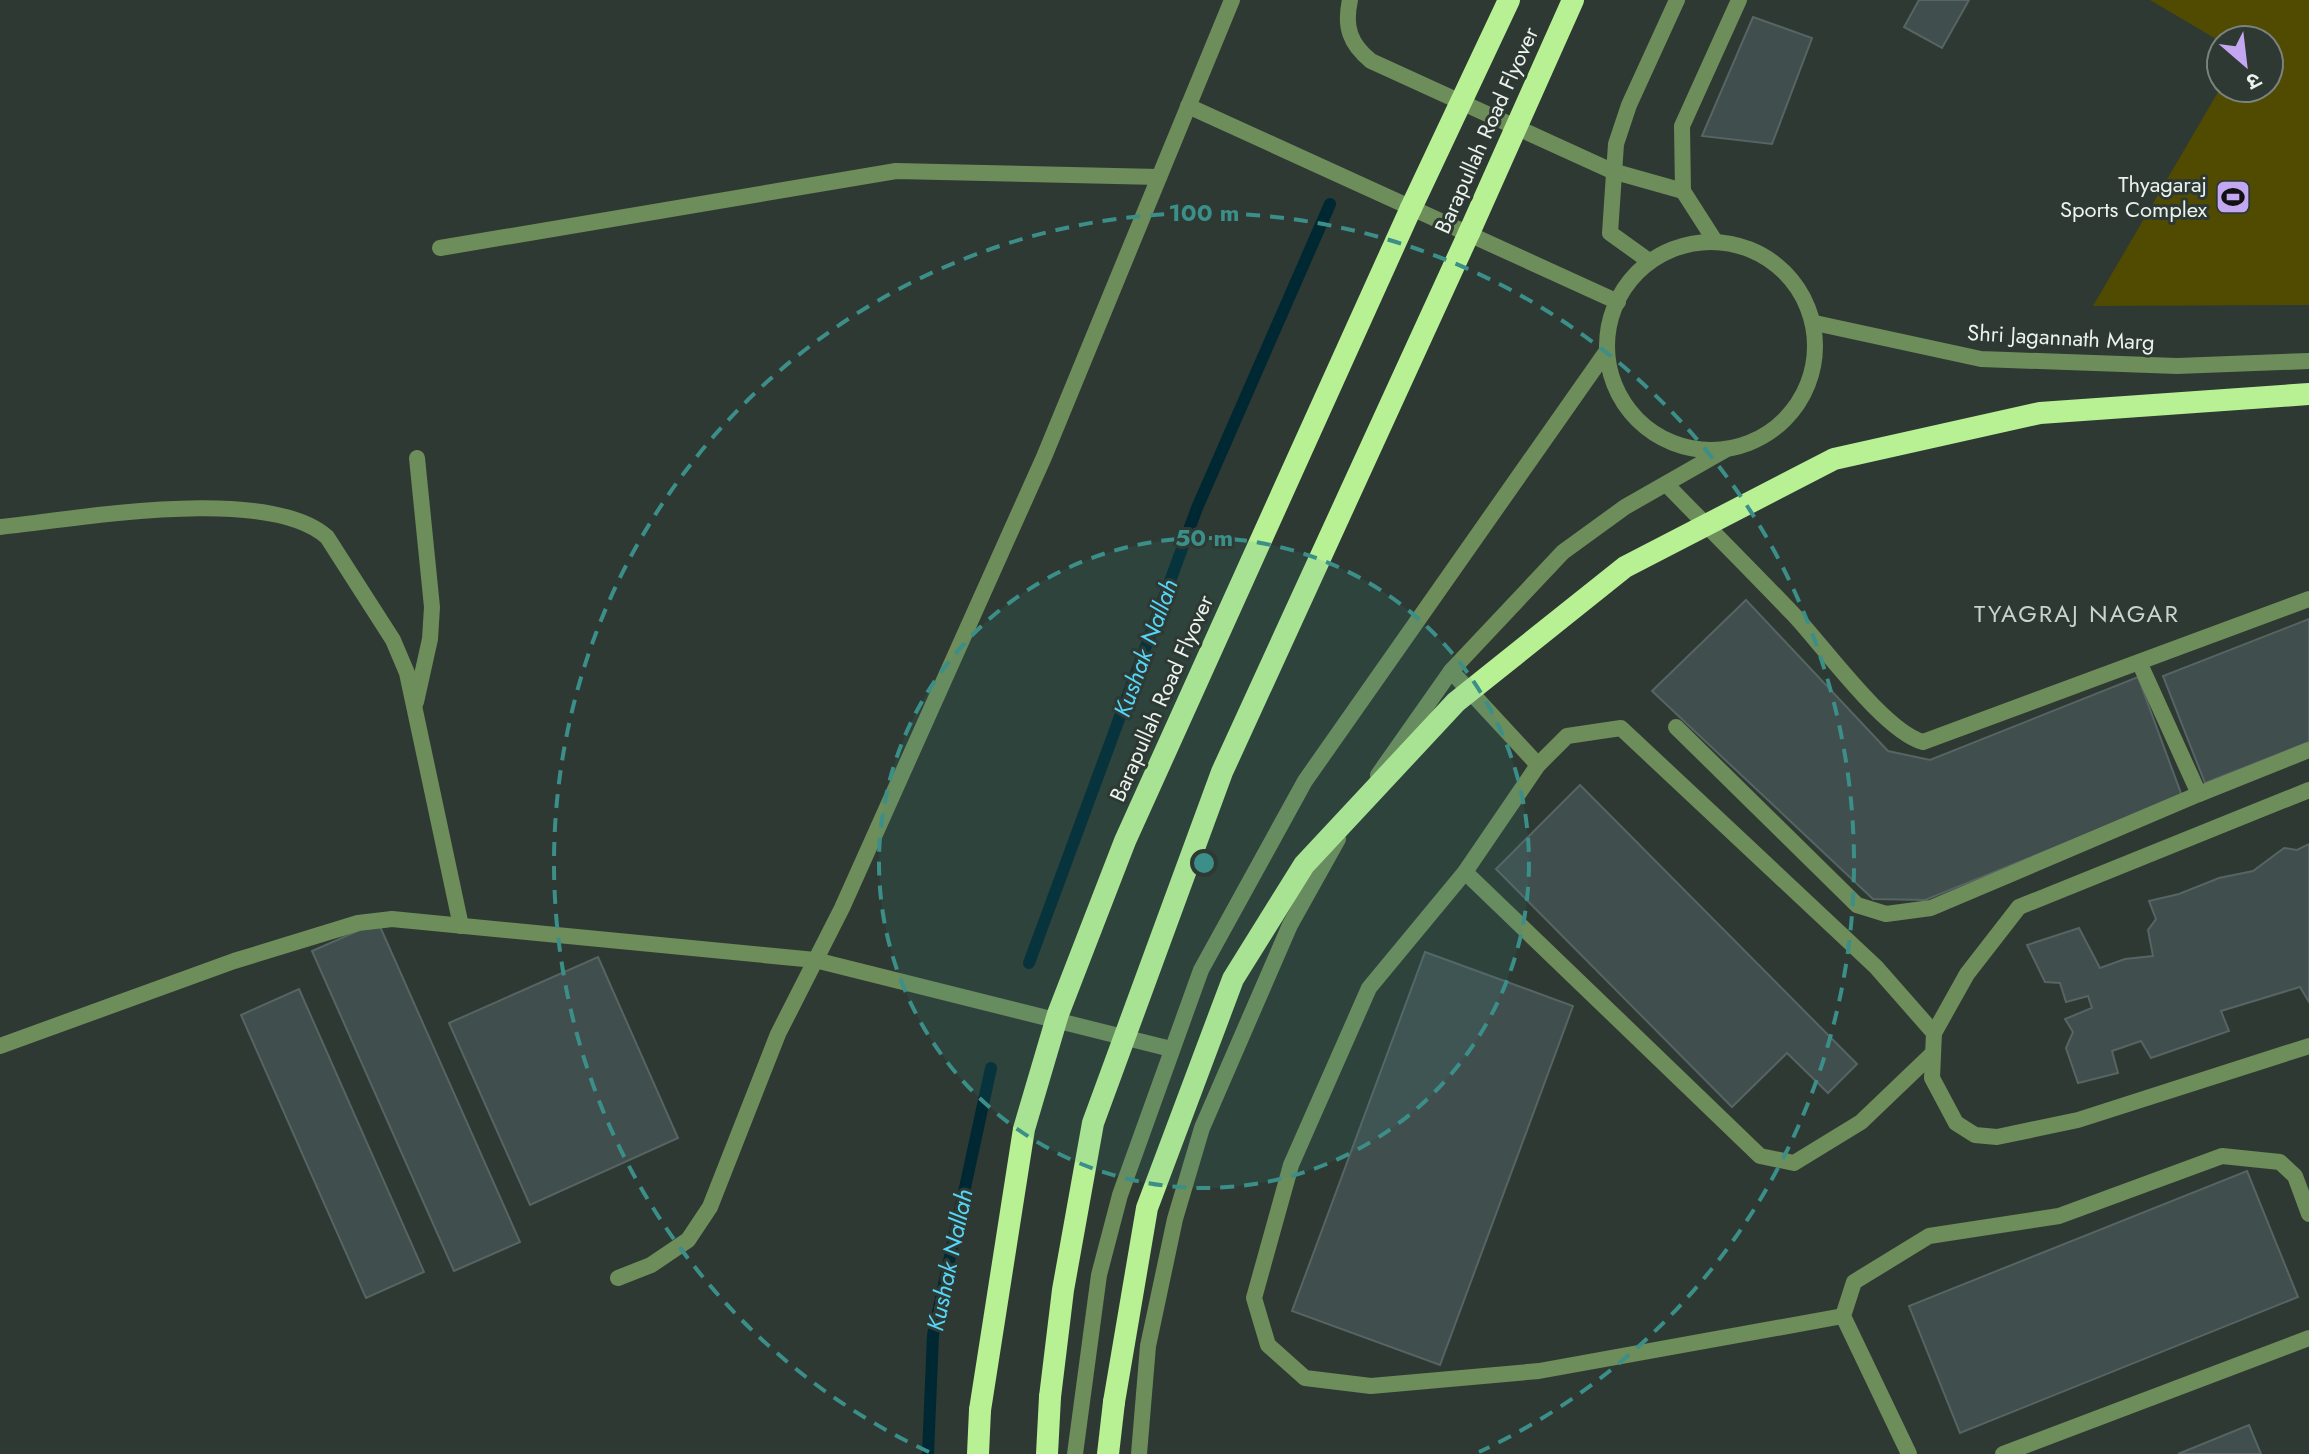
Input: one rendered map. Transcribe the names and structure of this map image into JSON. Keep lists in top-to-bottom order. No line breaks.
{"streets":{"highway":["Barapullah Road Flyover"],"street":["Shri Jagannath Marg"]},"districts":["TYAGRAJ NAGAR"],"water":["Kushak Nallah"],"places":{"sports":["Thyagaraj Sports Complex"]},"north":"bottom right","rings":["100 m","50 m"]}
